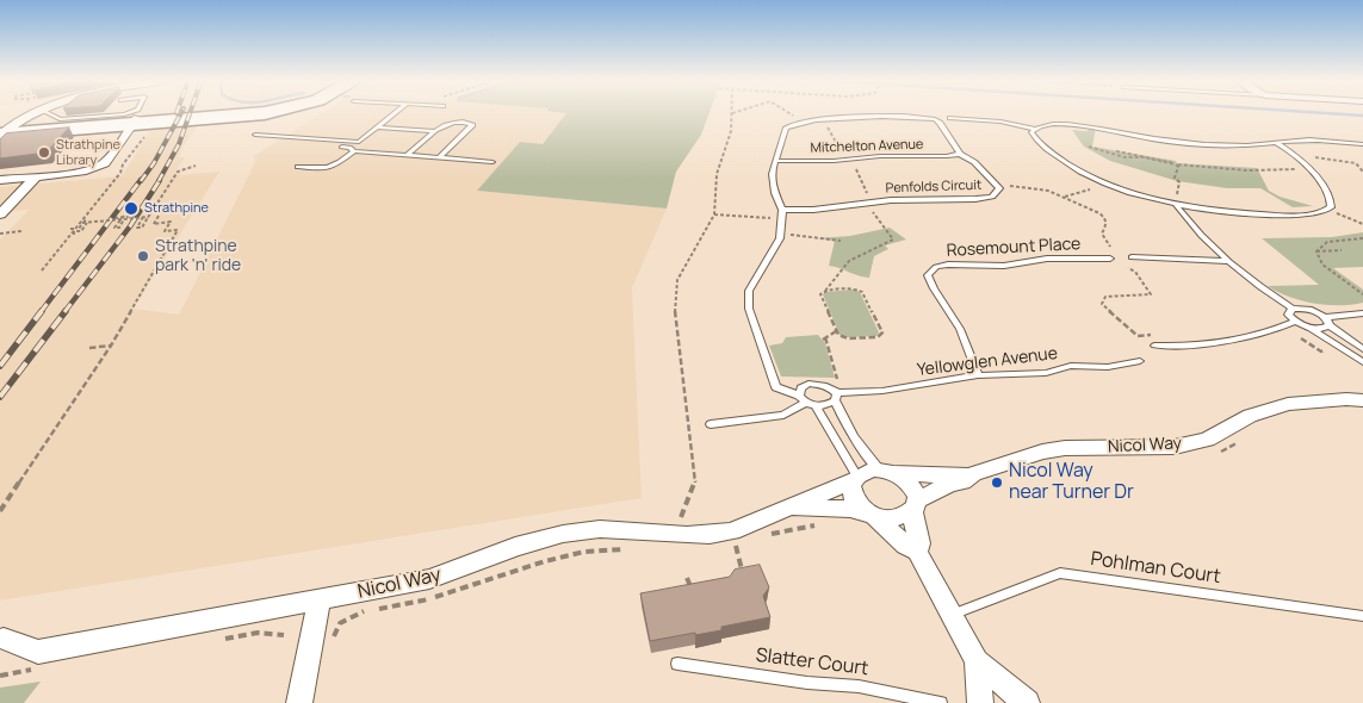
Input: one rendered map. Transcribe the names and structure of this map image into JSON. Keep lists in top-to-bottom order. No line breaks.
{"streets":{"street":["Nicol Way"],"lane":["Mitchelton Avenue","Penfolds Circuit","Rosemount Place","Yellowglen Avenue","Pohlman Court","Slatter Court"]},"crossings":[["Mitchelton Avenue","Penfolds Circuit"],["Rosemount Place","Yellowglen Avenue"]],"places":["Strathpine Library","Strathpine","Strathpine park 'n' ride","Nicol Way near Turner Dr"]}
